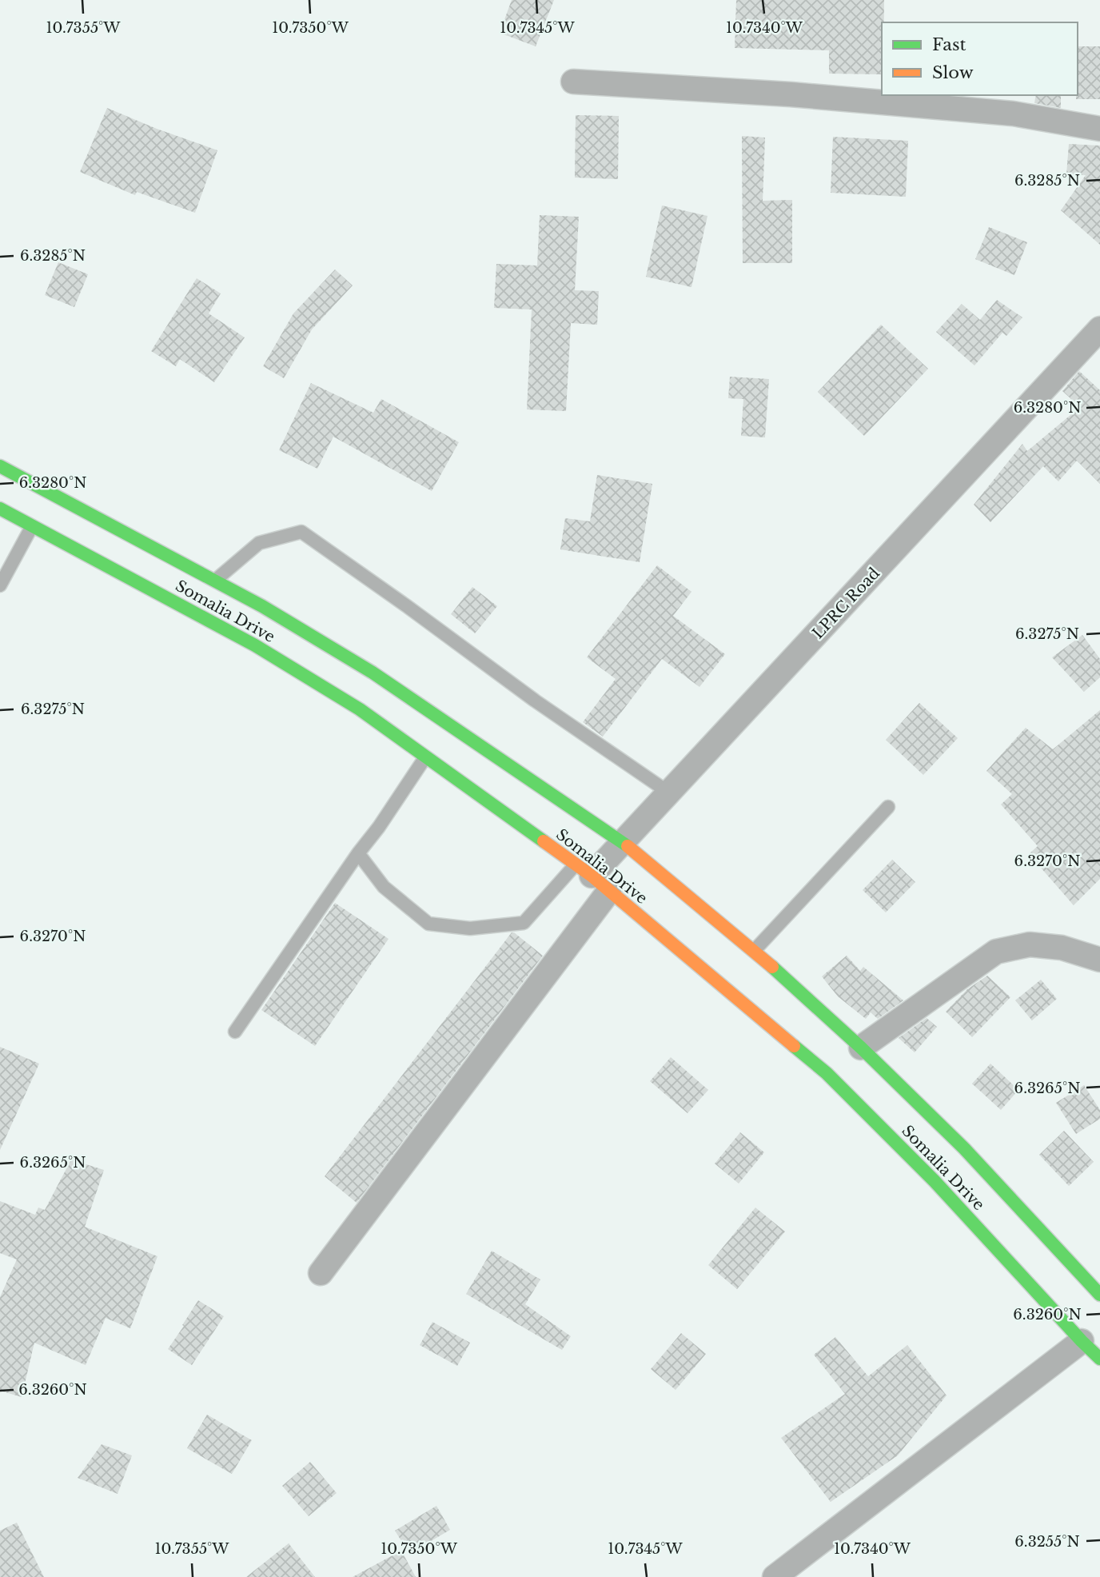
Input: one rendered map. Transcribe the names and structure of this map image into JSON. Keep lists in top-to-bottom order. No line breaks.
{"streets":{"main road":["Somalia Drive"],"street":["LPRC Road"]},"crossings":[["LPRC Road","Somalia Drive"]],"legend":["Fast","Slow"],"coordinates":["10.7355°W","10.7350°W","10.7345°W","10.7340°W","6.3285°N","6.3280°N","6.3275°N","6.3270°N","6.3265°N","6.3260°N","6.3255°N"]}
